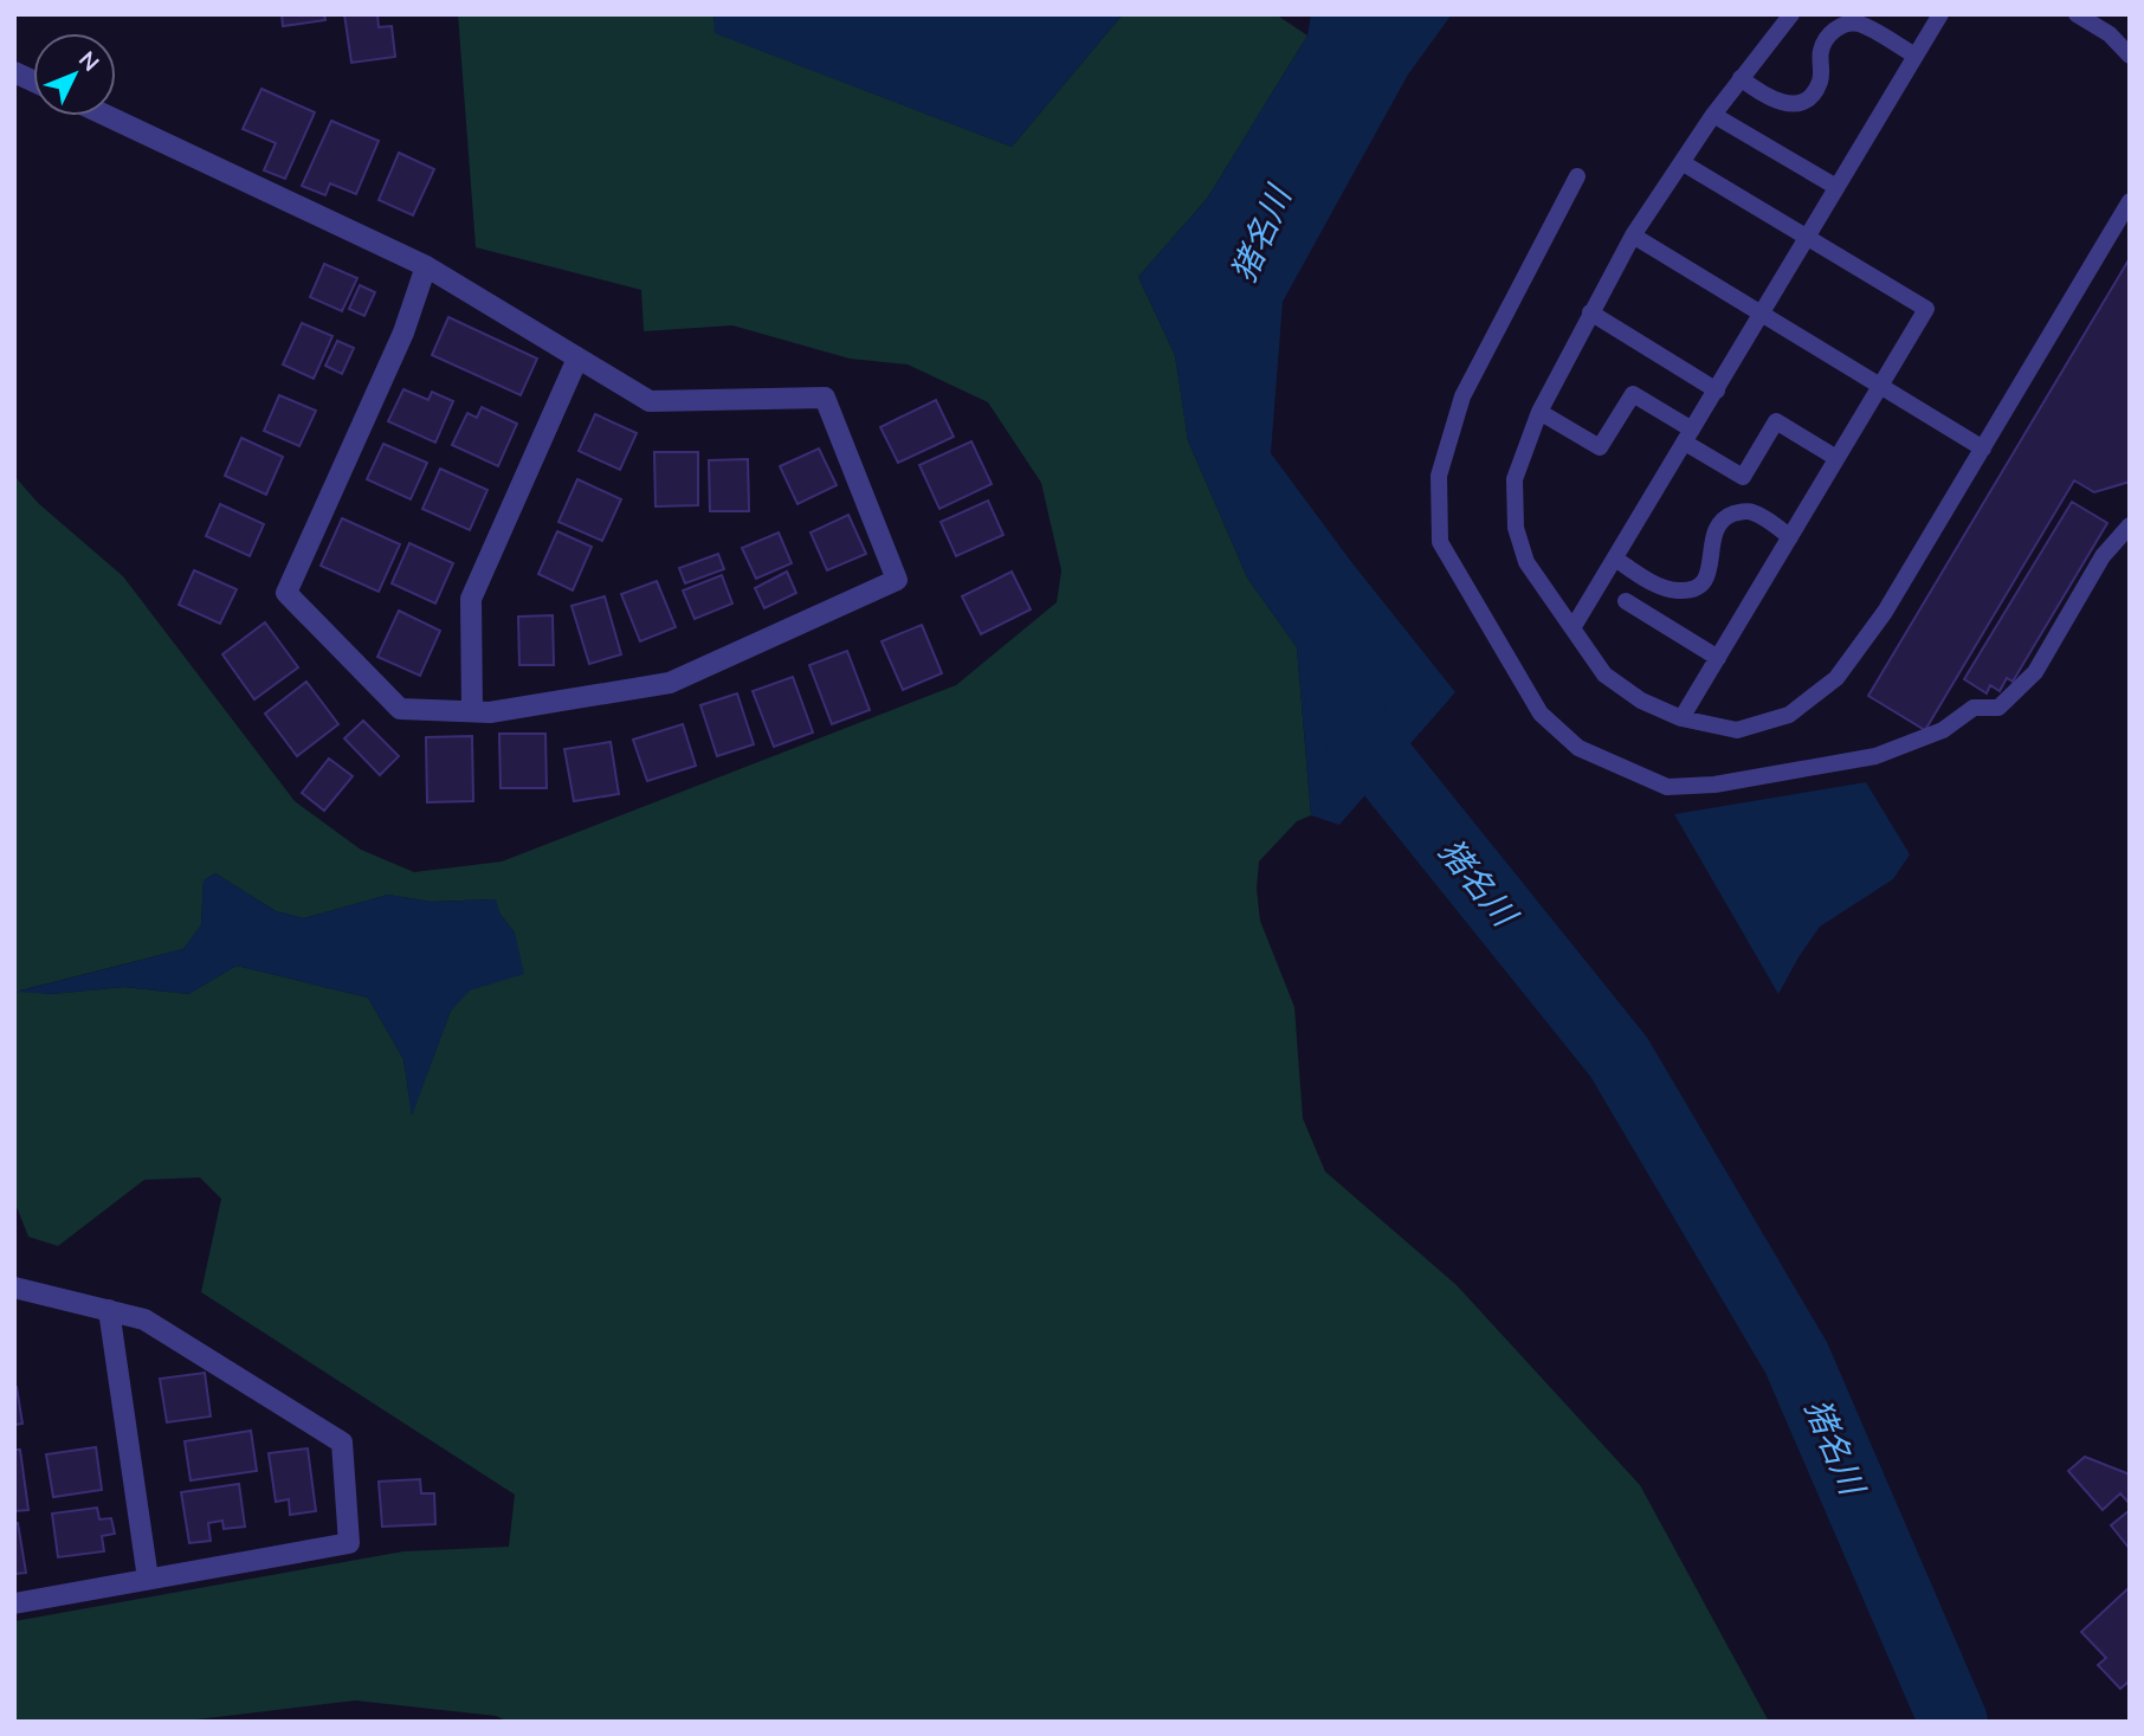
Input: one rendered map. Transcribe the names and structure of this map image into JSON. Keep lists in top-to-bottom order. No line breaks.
{"water":["猪名川"],"north":"top right"}
